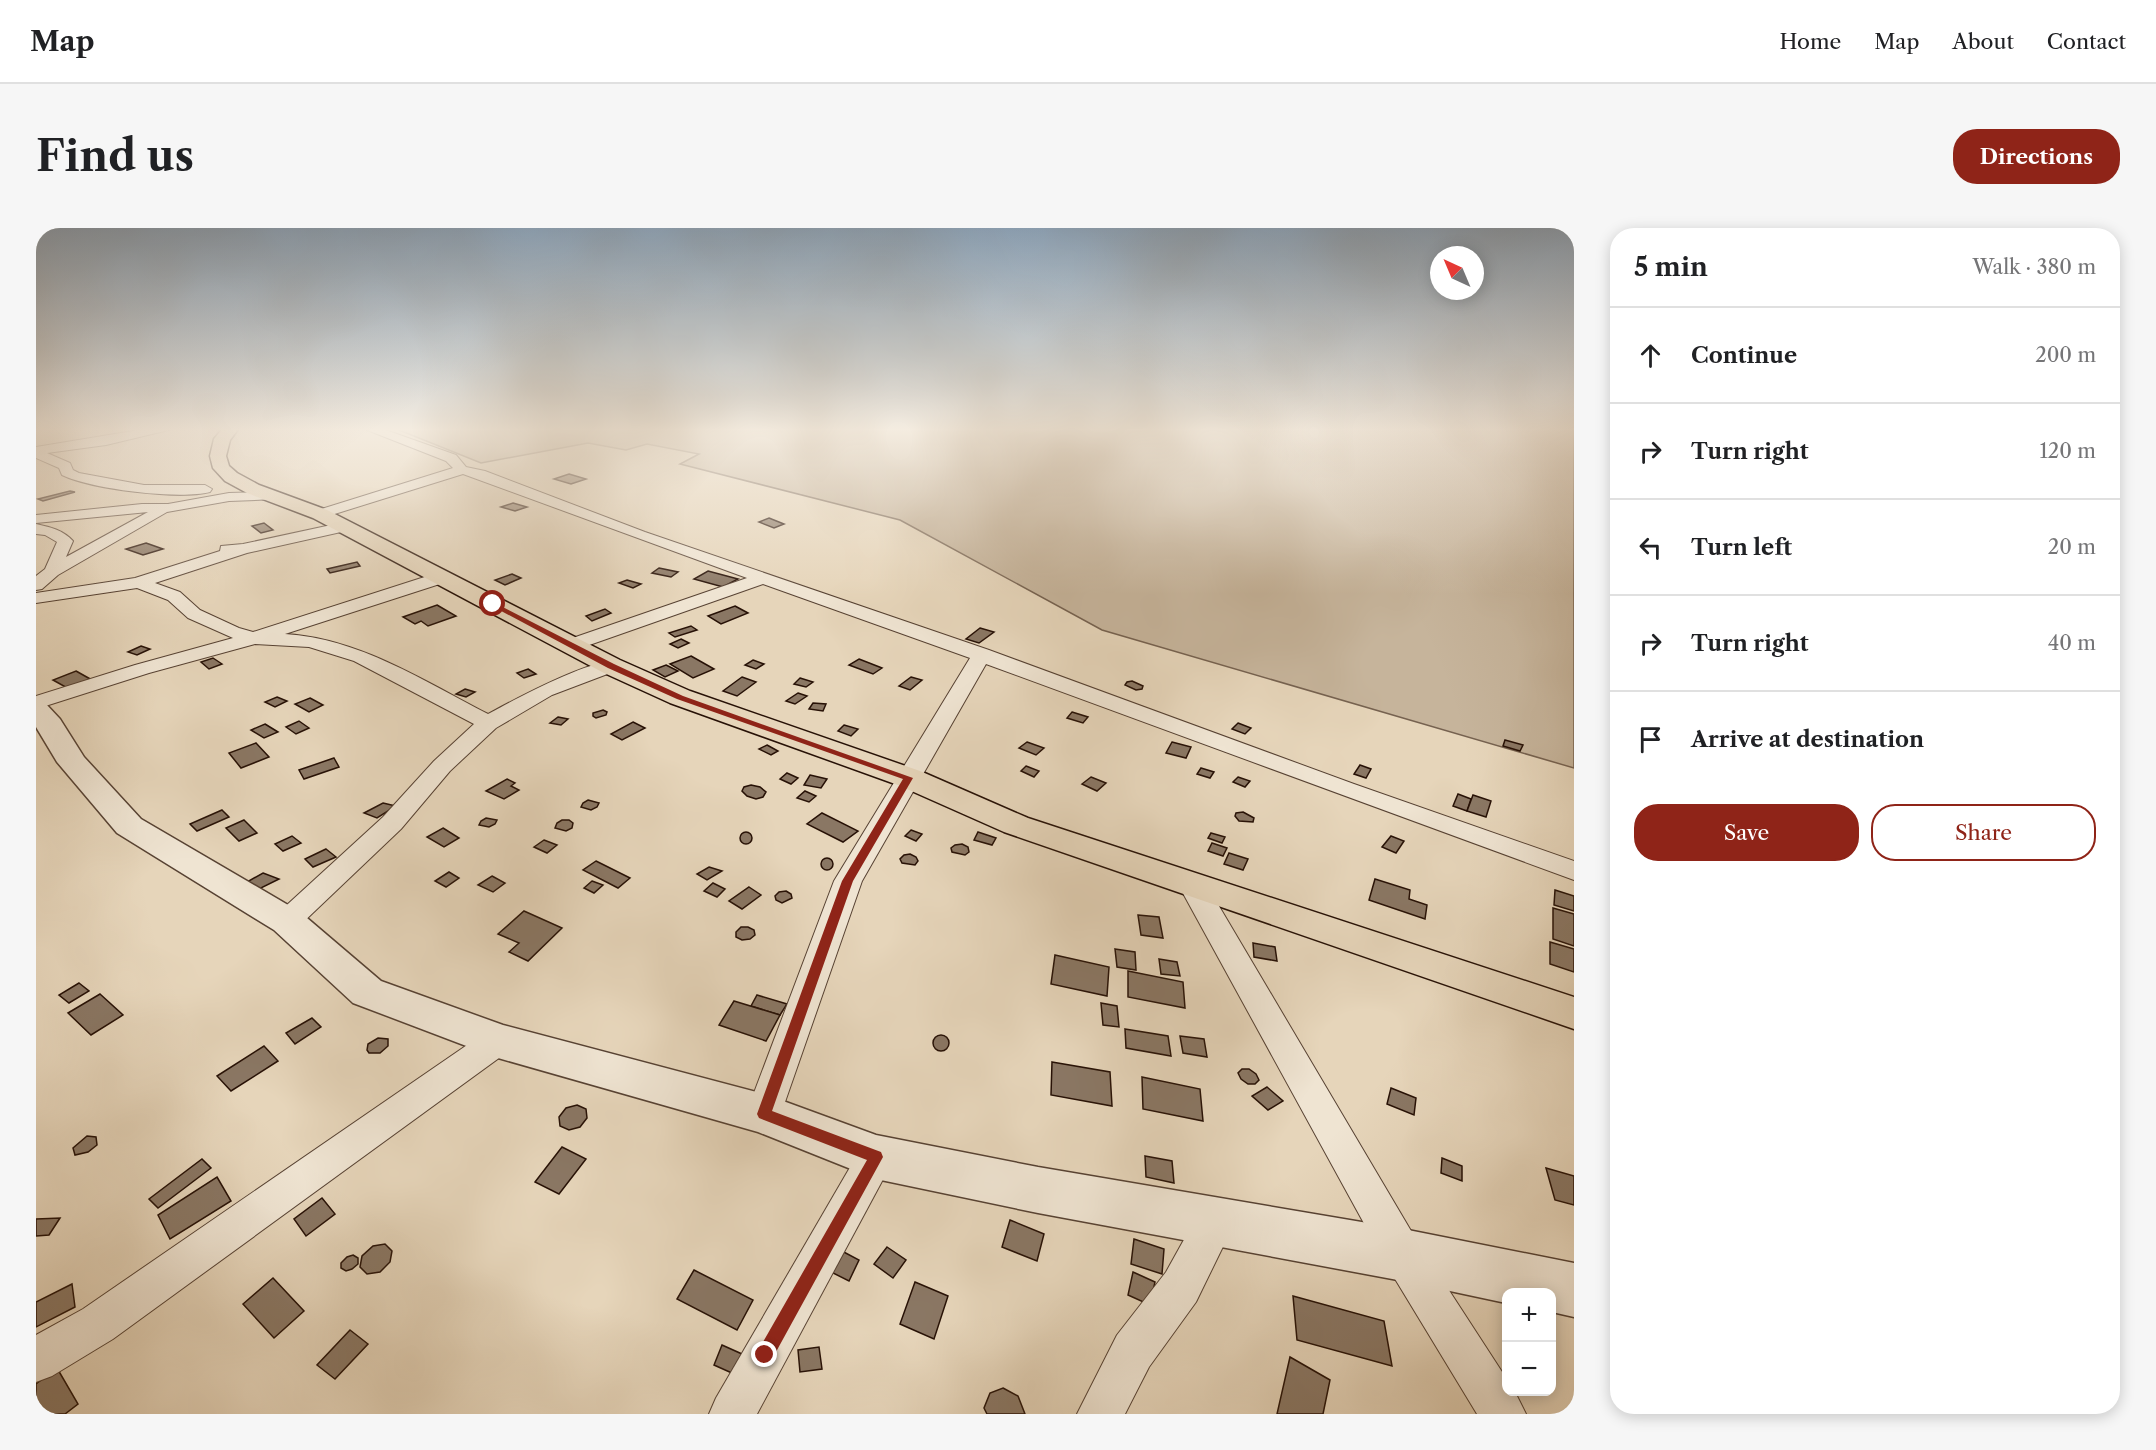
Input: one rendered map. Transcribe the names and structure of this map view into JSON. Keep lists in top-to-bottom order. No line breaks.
{"north":"top left","page":{"header":"Map","nav":["Home","Map","About","Contact"],"buttons":["Directions",["Save","Share"]],"title":"Find us","heading":["5 min","Walk · 380 m"],"list":[["Continue","200 m"],["Turn right","120 m"],["Turn left","20 m"],["Turn right","40 m"],"Arrive at destination"],"map_buttons":["+","−"]}}
